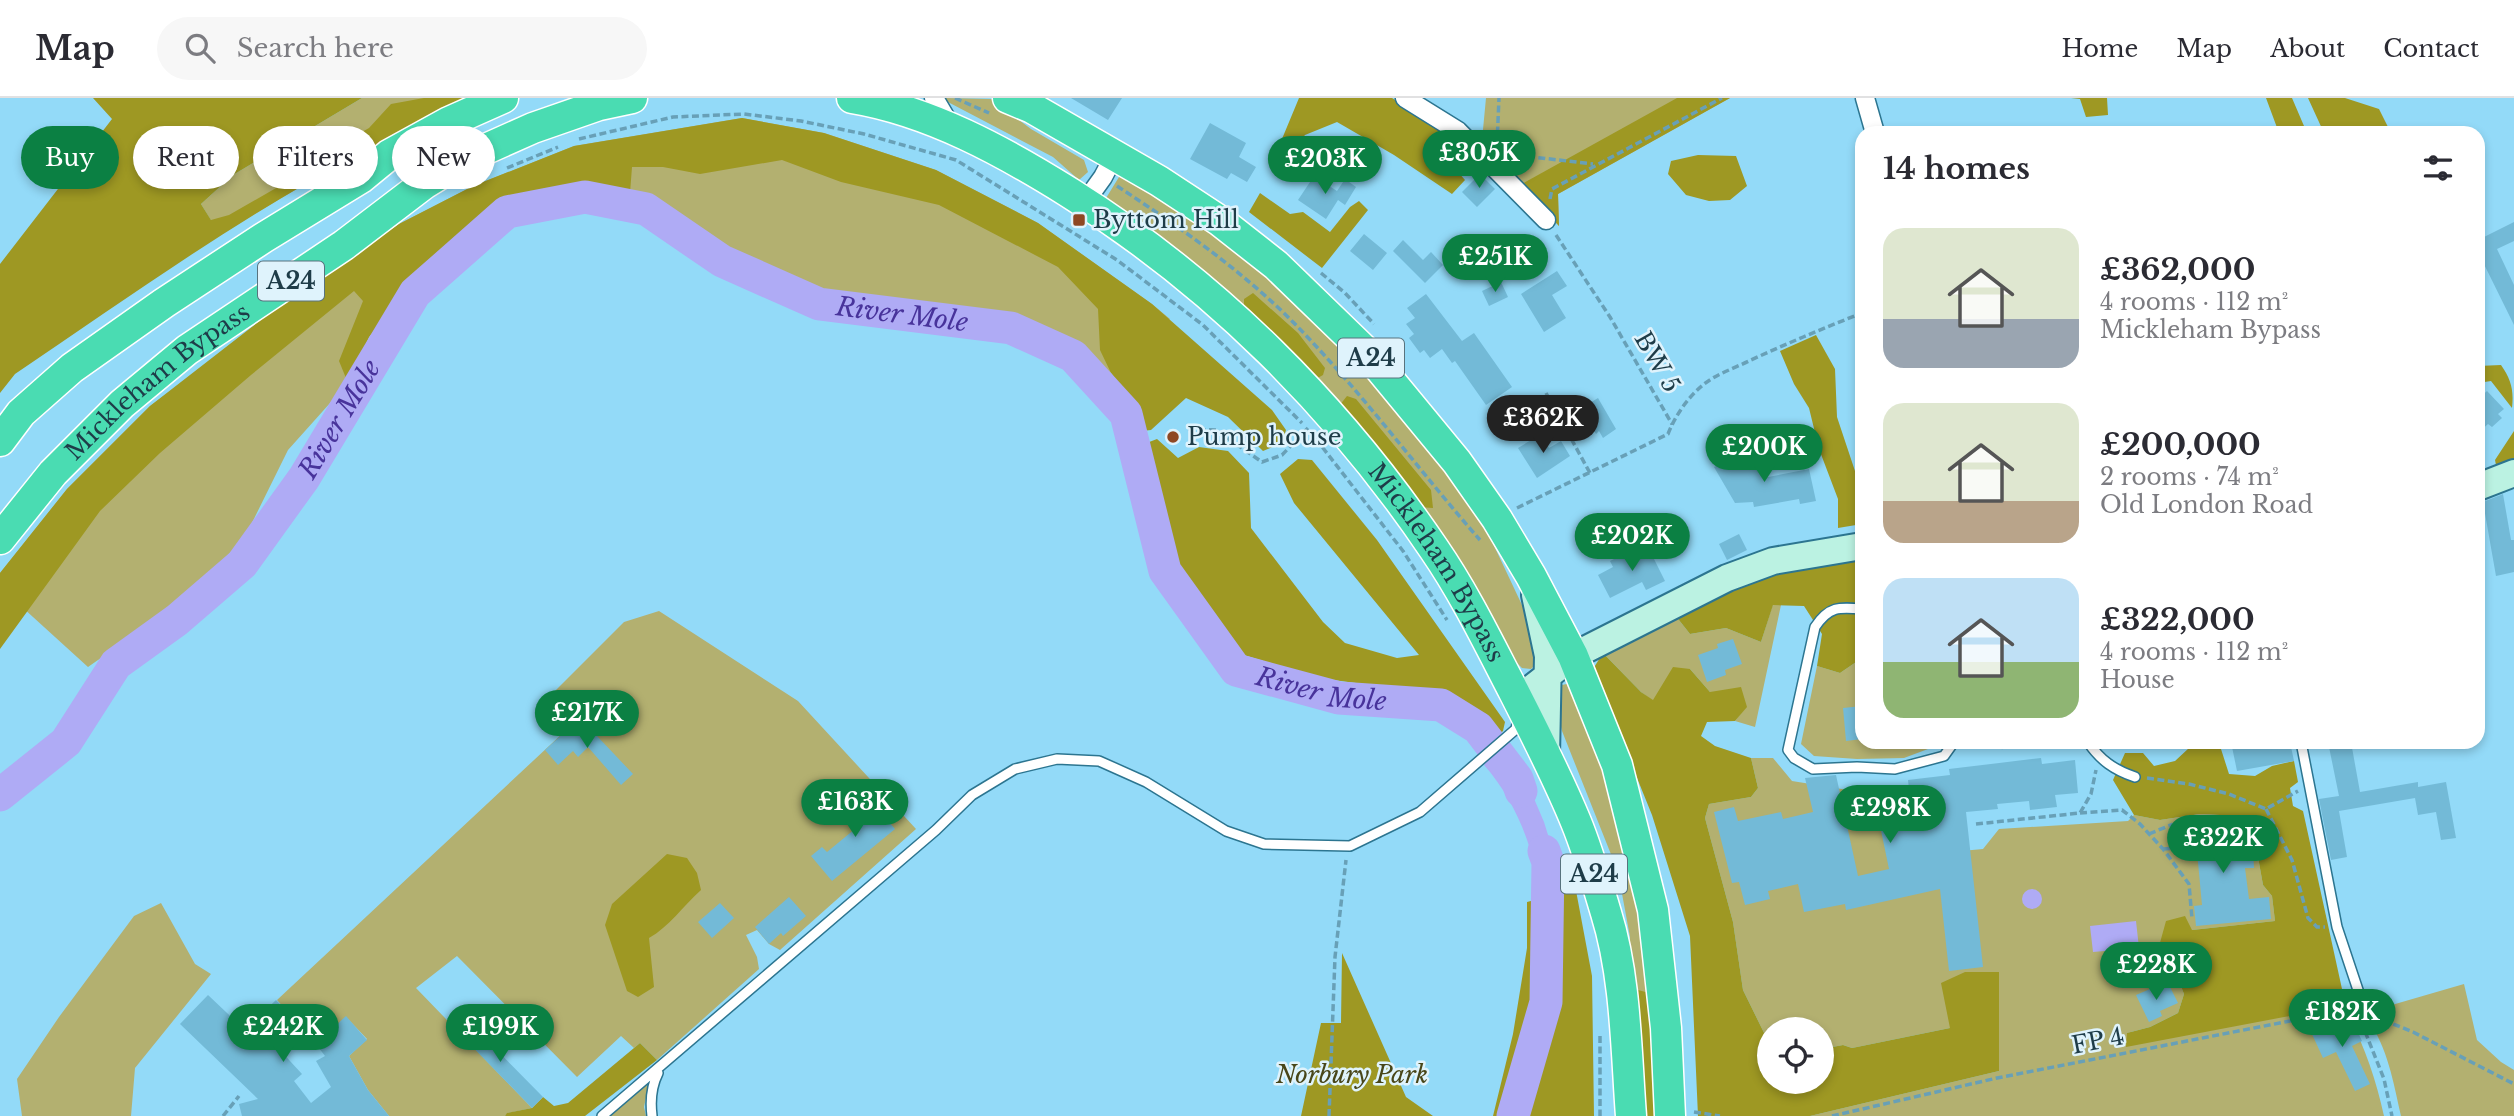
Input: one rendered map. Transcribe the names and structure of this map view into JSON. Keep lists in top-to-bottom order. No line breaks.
{"streets":{"highway":["A24","Mickleham Bypass"],"path":["BW 5","FP 4"]},"crossings":[["A24","BW 5"]],"water":["River Mole"],"parks":["Norbury Park"],"places":{"transit":["Byttom Hill"],"other":["Pump house"]},"page":{"header":"Map","search":"Search here","nav":["Home","Map","About","Contact"],"chip":["Buy","Rent","Filters","New"],"heading":"14 homes","price":["£305K","£203K","£251K","£362K","£200K","£202K","£217K","£163K","£298K","£322K","£228K","£182K","£242K","£199K"],"list":[{"name":"£362,000","note":"4 rooms · 112 m² · Mickleham Bypass"},{"name":"£200,000","note":"2 rooms · 74 m² · Old London Road"},{"name":"£322,000","note":"4 rooms · 112 m² · House"}]}}
